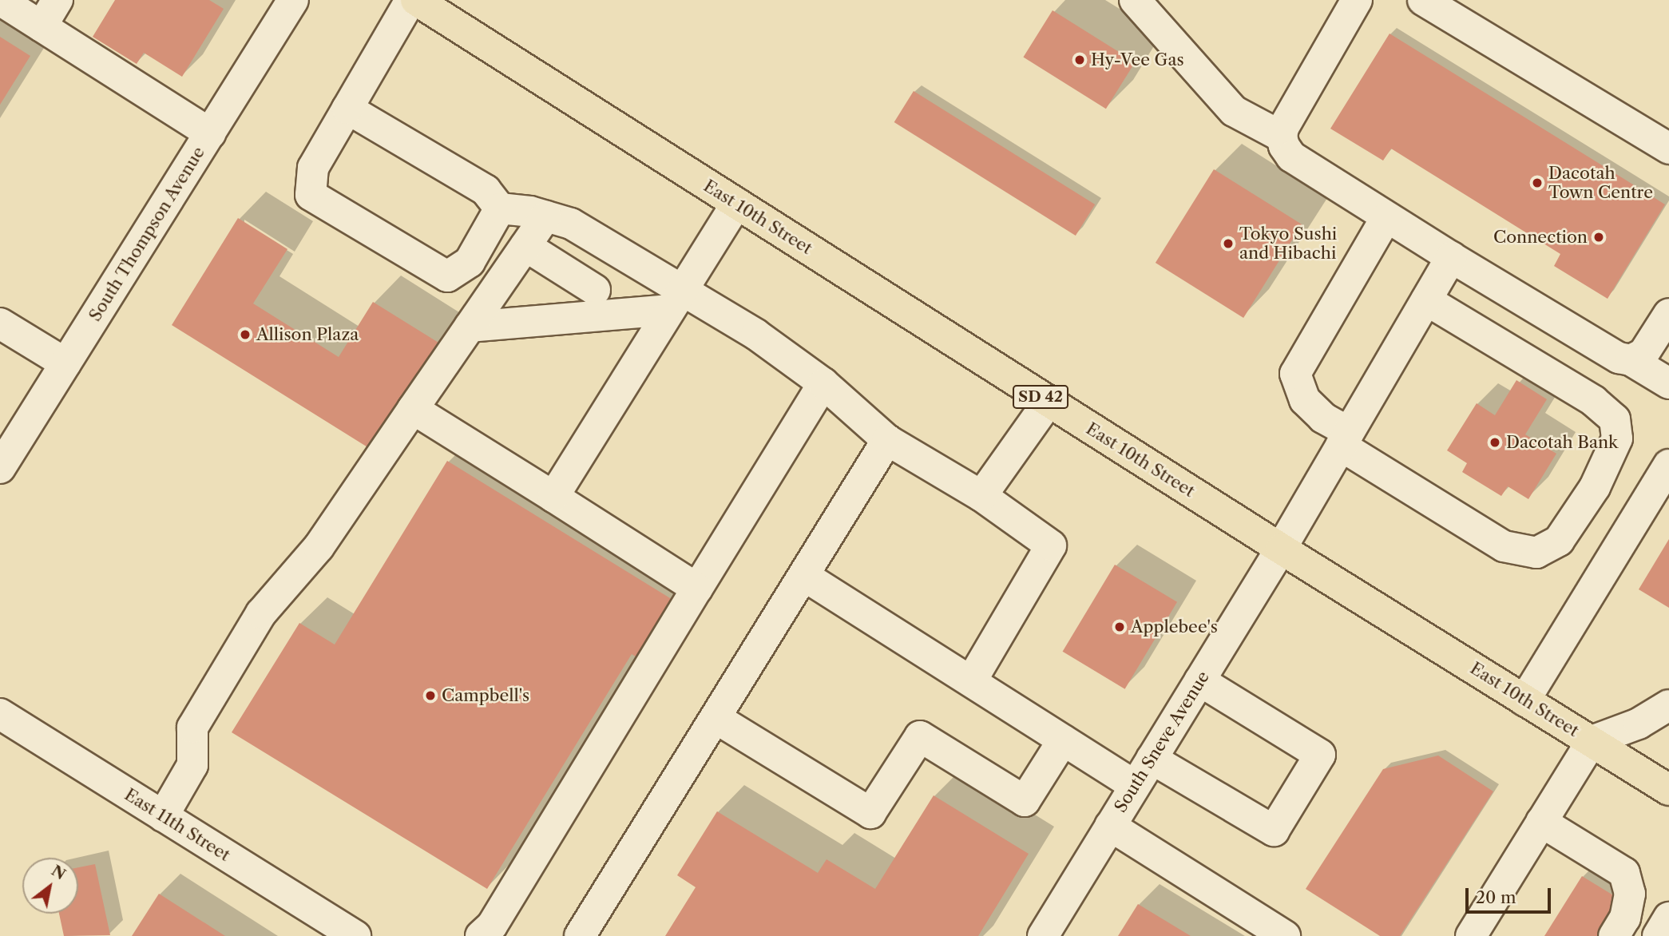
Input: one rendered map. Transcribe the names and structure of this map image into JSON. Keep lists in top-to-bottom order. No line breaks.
{"streets":{"main road":["East 10th Street","SD 42"],"street":["South Thompson Avenue","South Sneve Avenue","East 11th Street"]},"crossings":[["East 10th Street","South Sneve Avenue"]],"places":["Hy-Vee Gas","Dacotah Town Centre","Connection","Tokyo Sushi and Hibachi","Allison Plaza","Dacotah Bank","Applebee's","Campbell's"],"scale_bar":"20 m","north":"top right"}
